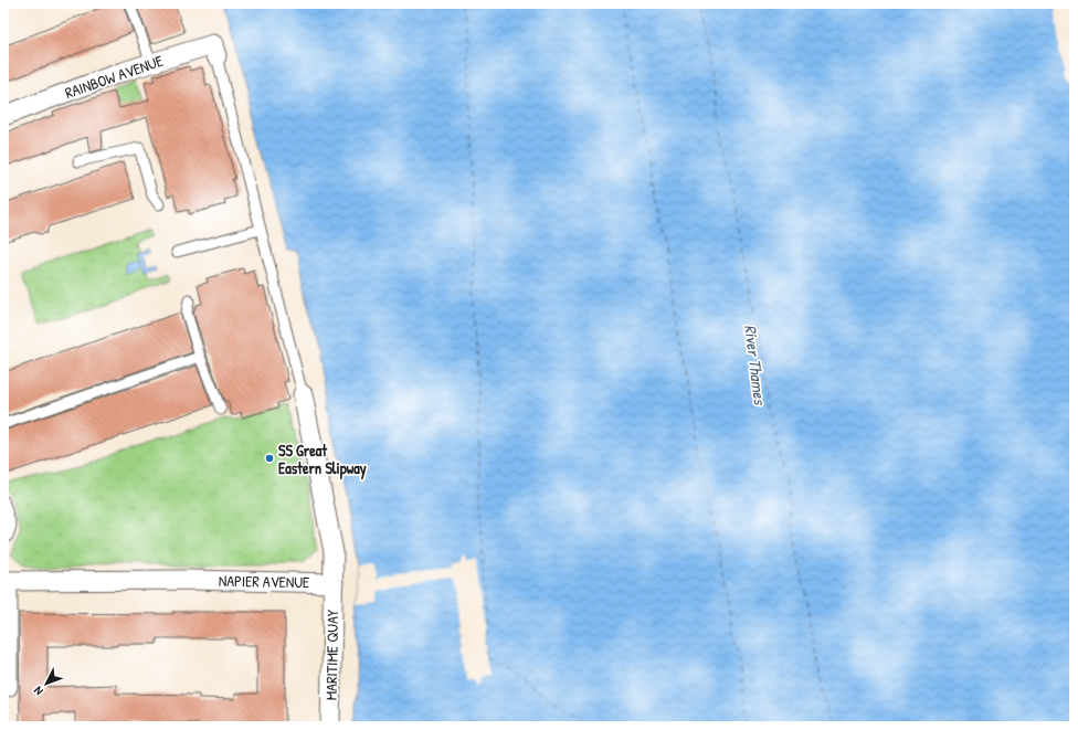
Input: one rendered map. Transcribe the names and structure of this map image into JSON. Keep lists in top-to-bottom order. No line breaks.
{"streets":{"street":["RAINBOW AVENUE","NAPIER AVENUE","MARITIME QUAY"]},"crossings":[["NAPIER AVENUE","MARITIME QUAY"]],"water":["River Thames"],"places":["SS Great Eastern Slipway"],"north":"bottom left"}
